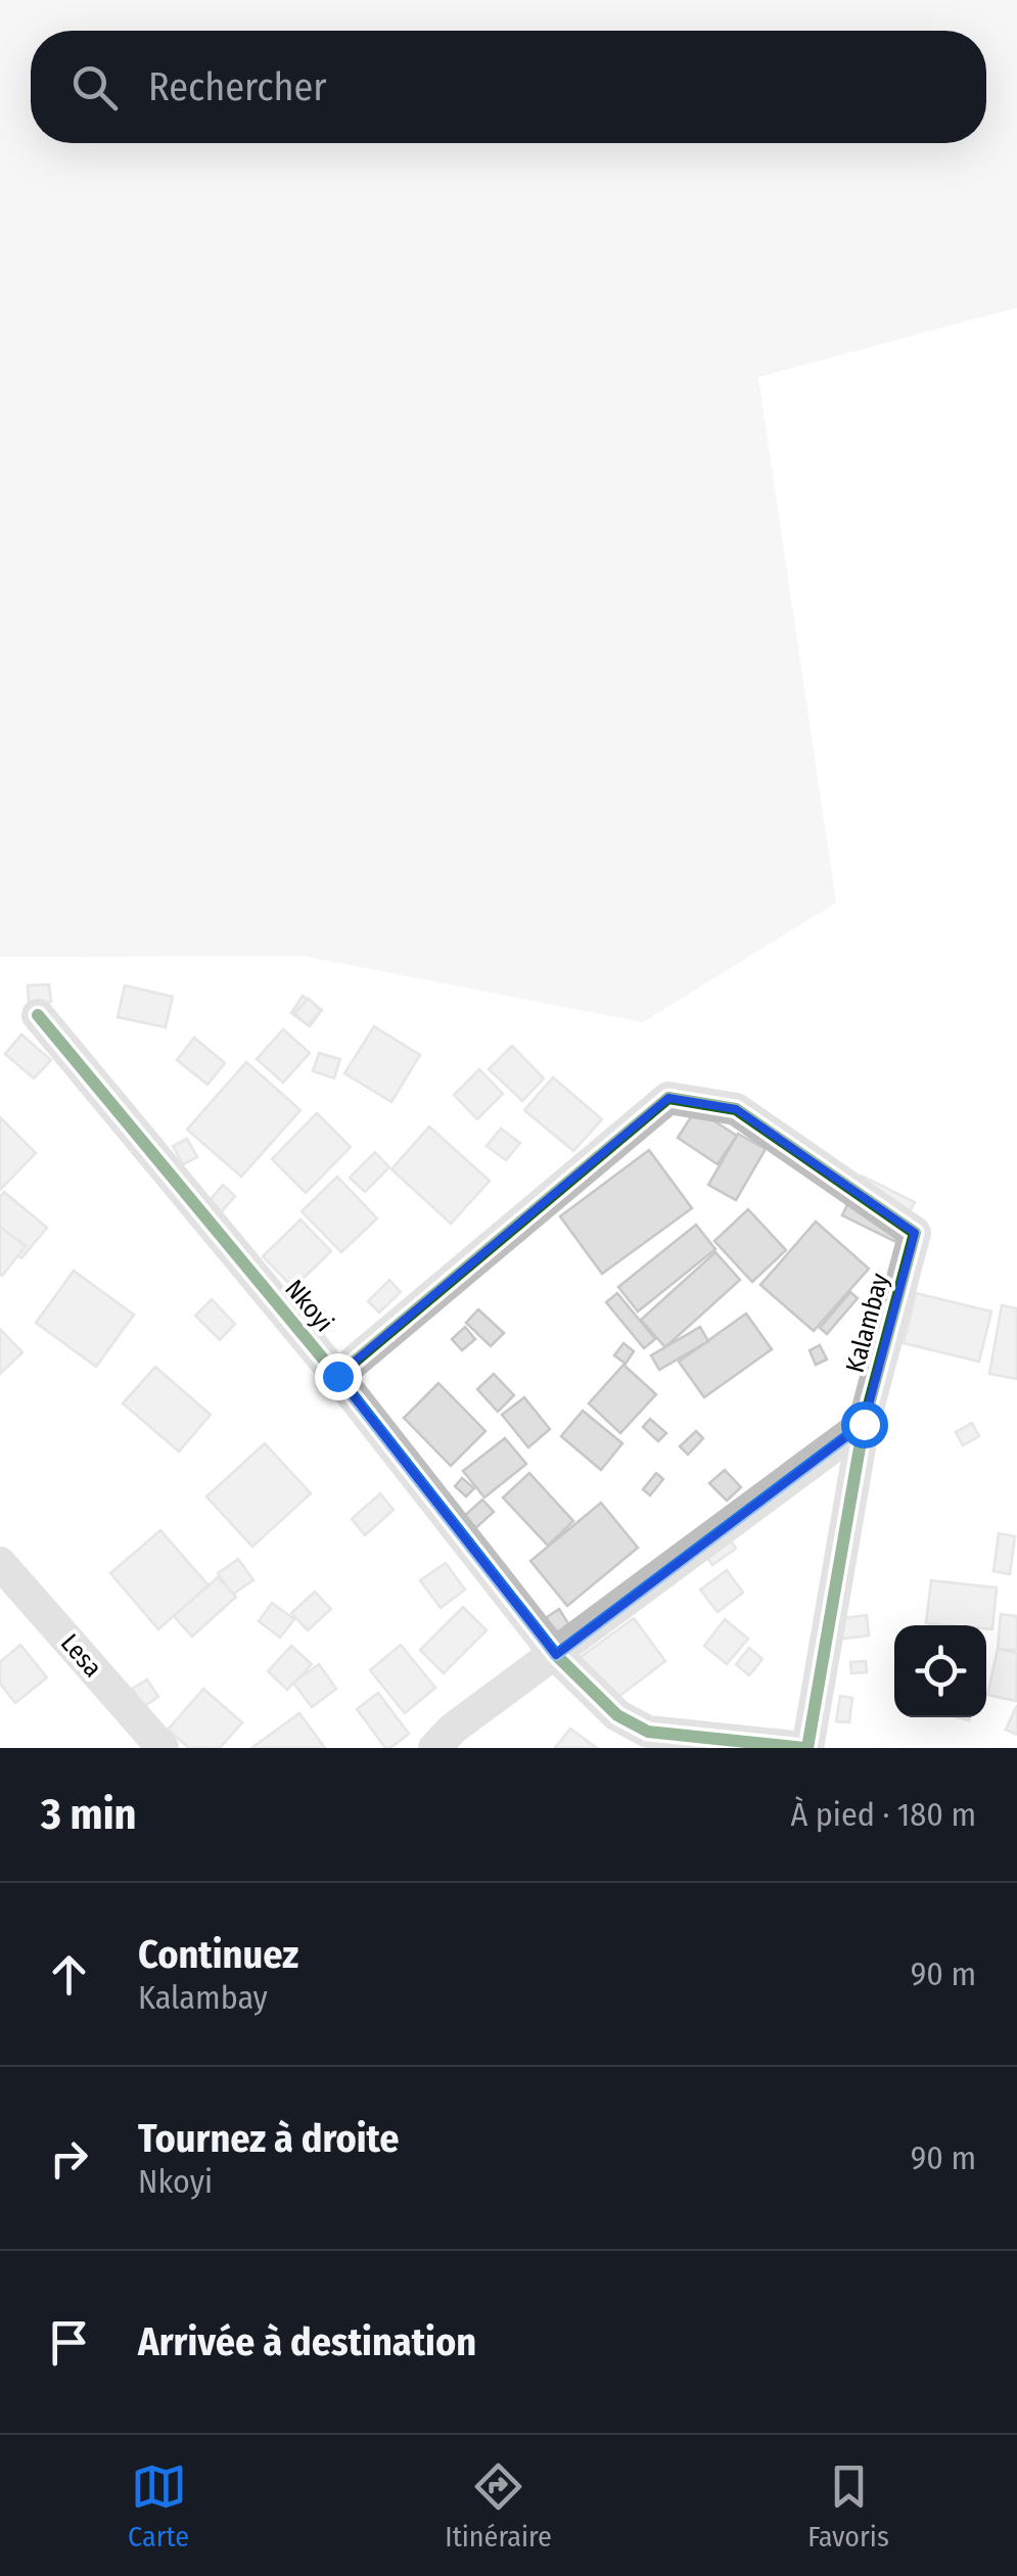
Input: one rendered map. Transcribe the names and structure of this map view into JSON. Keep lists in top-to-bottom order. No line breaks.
{"streets":{"street":["Nkoyi","Kalambay","Lesa"]},"crossings":[["Nkoyi","Kalambay"]],"page":{"search":"Rechercher","heading":["3 min","À pied · 180 m"],"list":[["Continuez","Kalambay","90 m"],["Tournez à droite","Nkoyi","90 m"],"Arrivée à destination"],"nav":["Carte","Itinéraire","Favoris"]}}
